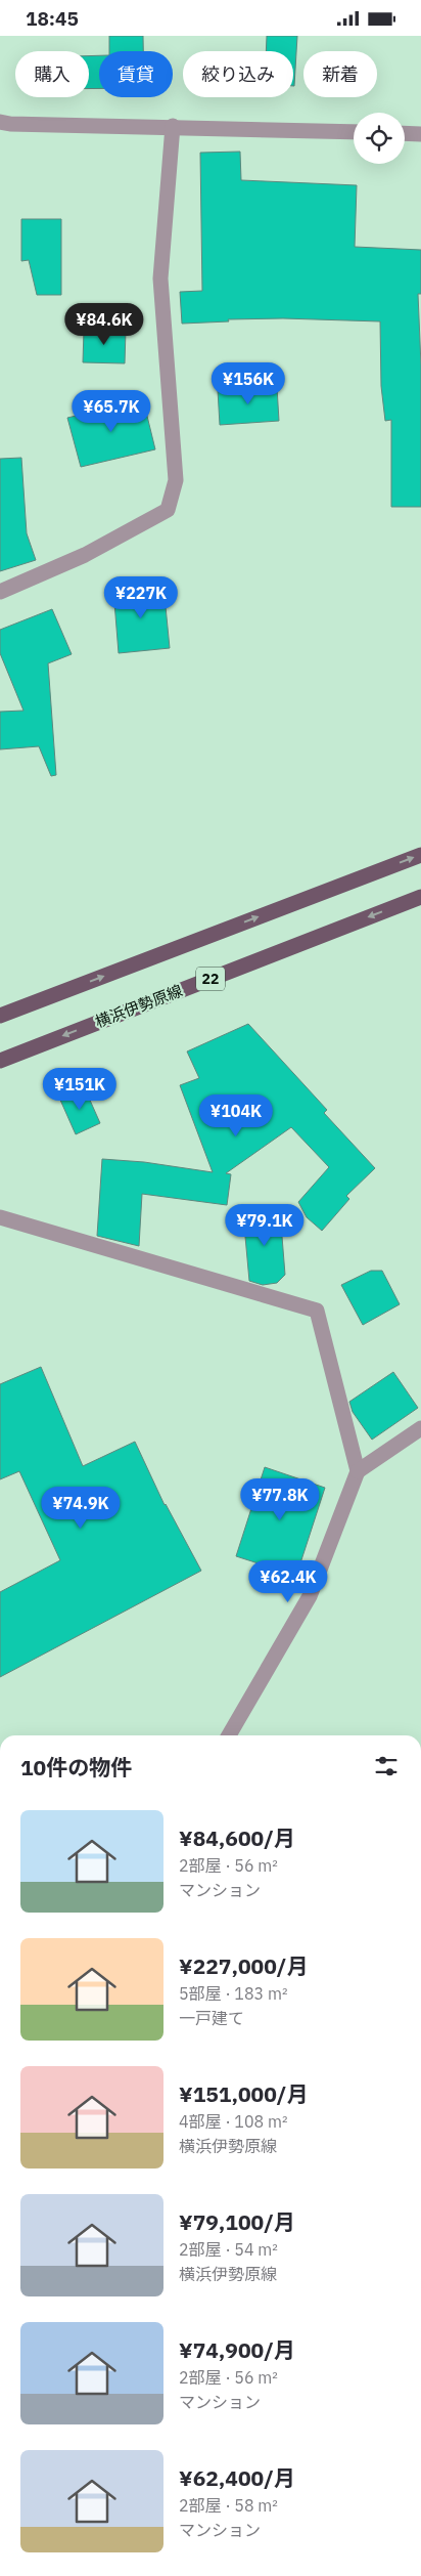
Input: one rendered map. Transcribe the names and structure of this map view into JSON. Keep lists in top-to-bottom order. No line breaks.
{"streets":{"main road":["22","横浜伊勢原線"]},"page":{"status":"18:45","chip":["購入","賃貸","絞り込み","新着"],"price":["¥84.6K","¥156K","¥65.7K","¥227K","¥151K","¥104K","¥79.1K","¥77.8K","¥74.9K","¥62.4K"],"heading":"10件の物件","list":[{"name":"¥84,600/月","note":"2部屋 · 56 m² · マンション"},{"name":"¥227,000/月","note":"5部屋 · 183 m² · 一戸建て"},{"name":"¥151,000/月","note":"4部屋 · 108 m² · 横浜伊勢原線"},{"name":"¥79,100/月","note":"2部屋 · 54 m² · 横浜伊勢原線"},{"name":"¥74,900/月","note":"2部屋 · 56 m² · マンション"},{"name":"¥62,400/月","note":"2部屋 · 58 m² · マンション"}]}}
